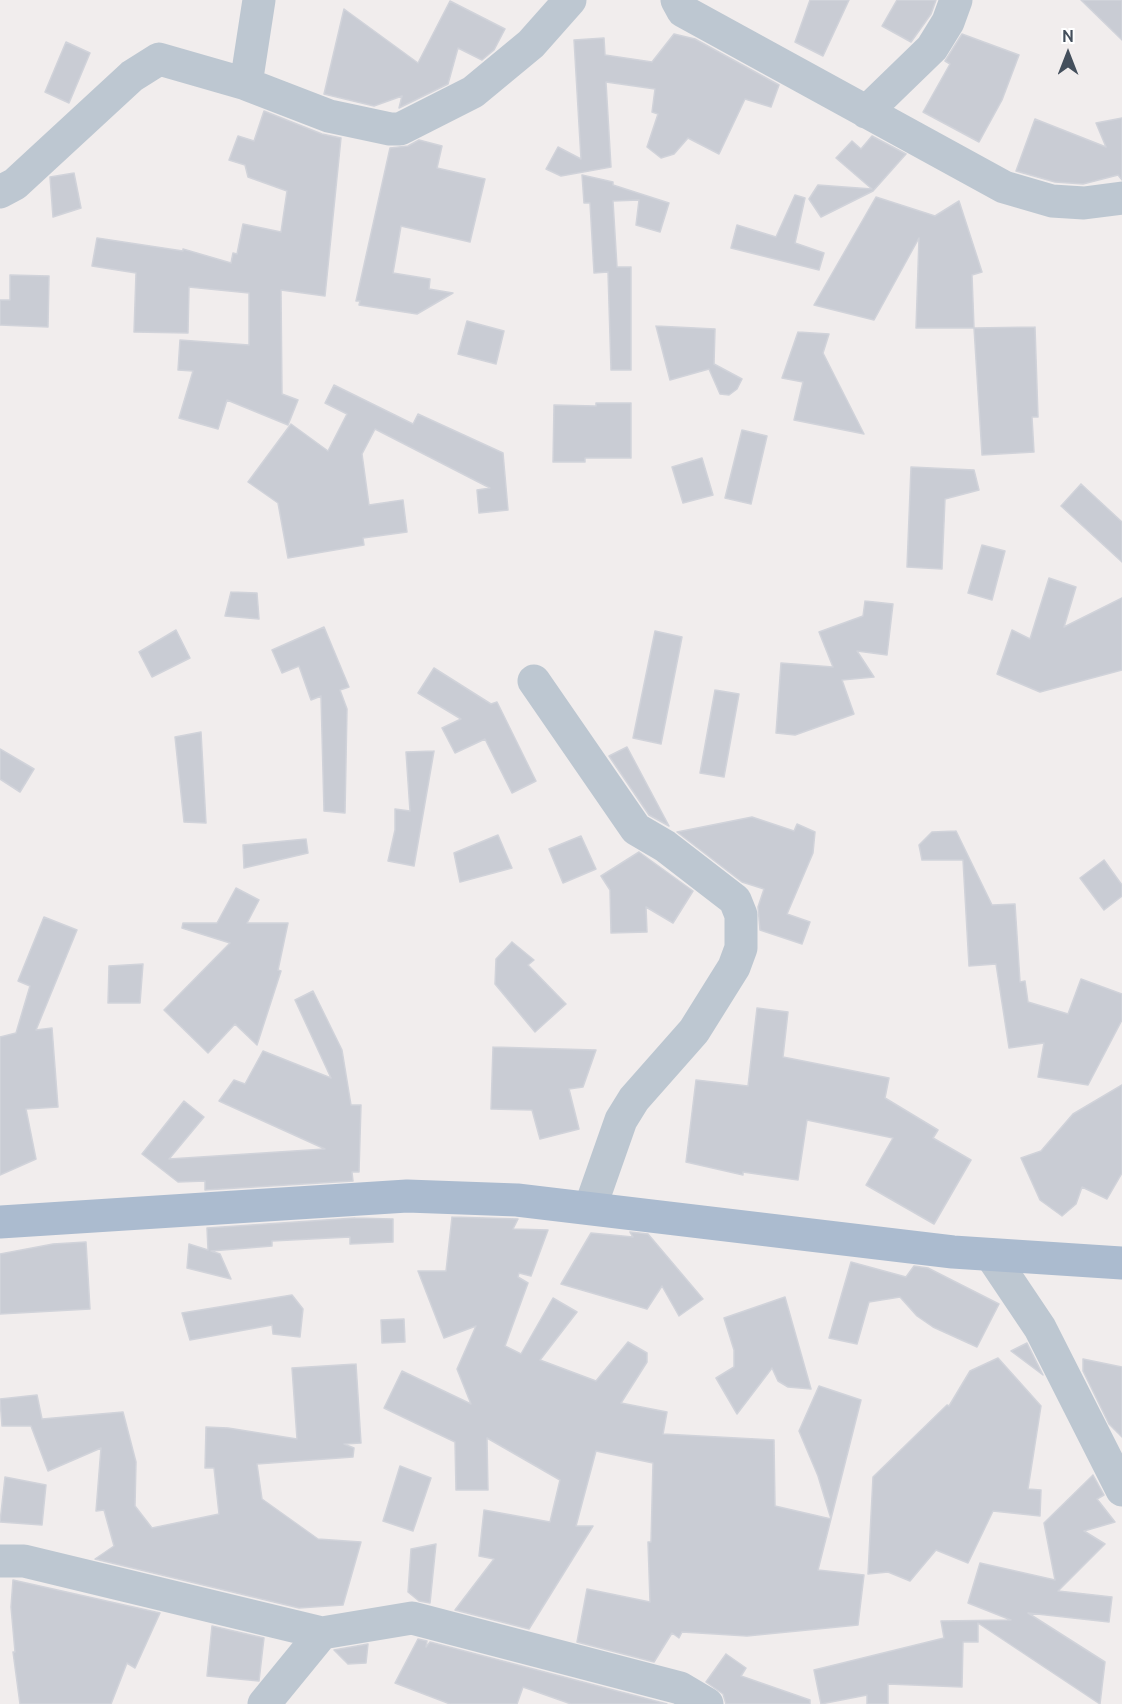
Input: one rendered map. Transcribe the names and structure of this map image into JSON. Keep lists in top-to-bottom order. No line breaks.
{"north":"top"}
